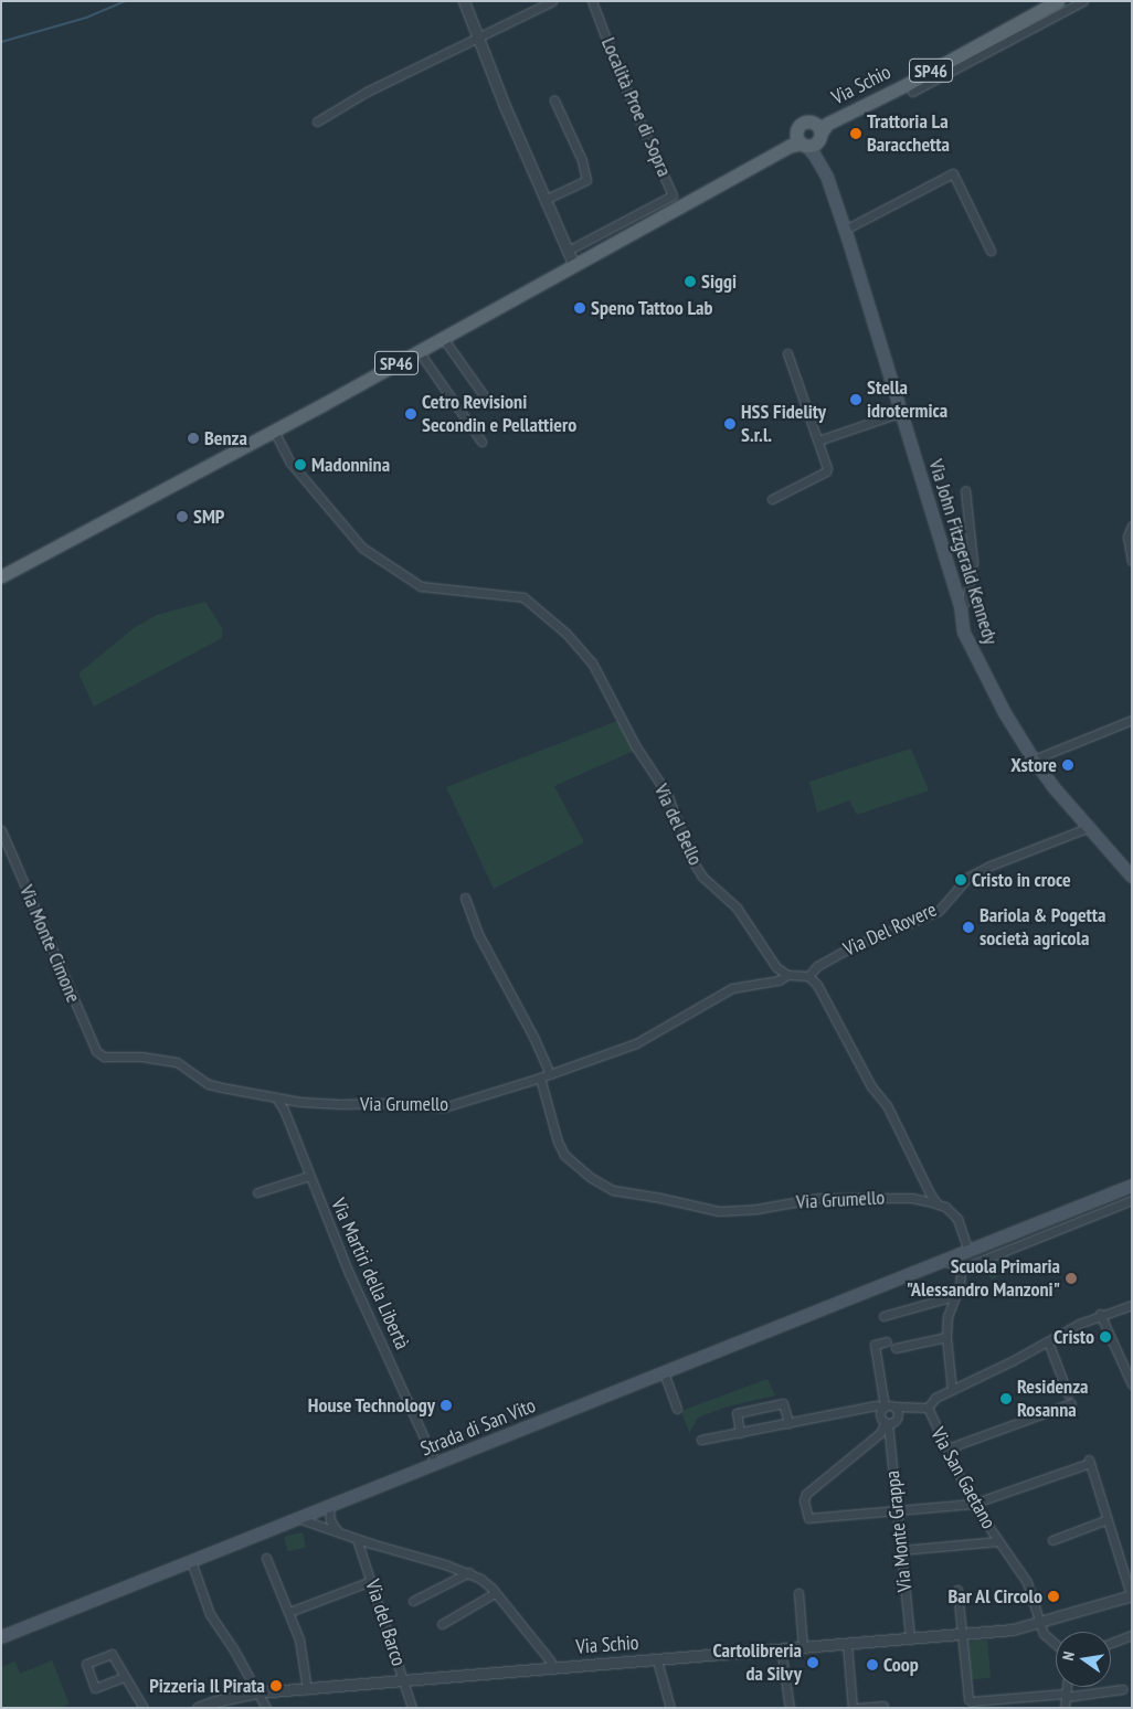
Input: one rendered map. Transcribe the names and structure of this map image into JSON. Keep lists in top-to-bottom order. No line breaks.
{"streets":{"main road":["SP46","Via Schio","Via John Fitzgerald Kennedy","Strada di San Vito"],"street":["Località Proe di Sopra","Via del Bello","Via Del Rovere","Via Monte Cimone","Via Grumello","Via Martiri della Libertà","Via San Gaetano","Via Monte Grappa","Via del Barco"]},"crossings":[["SP46","Via Schio"],["SP46","Via John Fitzgerald Kennedy"],["SP46","Via del Bello"],["Via Schio","Via John Fitzgerald Kennedy"],["Via Schio","Via San Gaetano"],["Via Schio","Via Monte Grappa"],["Via Schio","Via del Barco"],["Via John Fitzgerald Kennedy","Via Del Rovere"],["Via Monte Cimone","Via Grumello"],["Via Grumello","Via Martiri della Libertà"],["Via Martiri della Libertà","Strada di San Vito"]],"places":["Trattoria La Baracchetta","Siggi","Speno Tattoo Lab","Stella idrotermica","Cetro Revisioni Secondin e Pellattiero","HSS Fidelity S.r.l.","Benza","Madonnina","SMP","Xstore","Cristo in croce","Bariola & Pogetta società agricola","Scuola Primaria \"Alessandro Manzoni\"","Cristo","Residenza Rosanna","House Technology","Bar Al Circolo","Cartolibreria da Silvy","Coop","Pizzeria Il Pirata"],"north":"left"}
